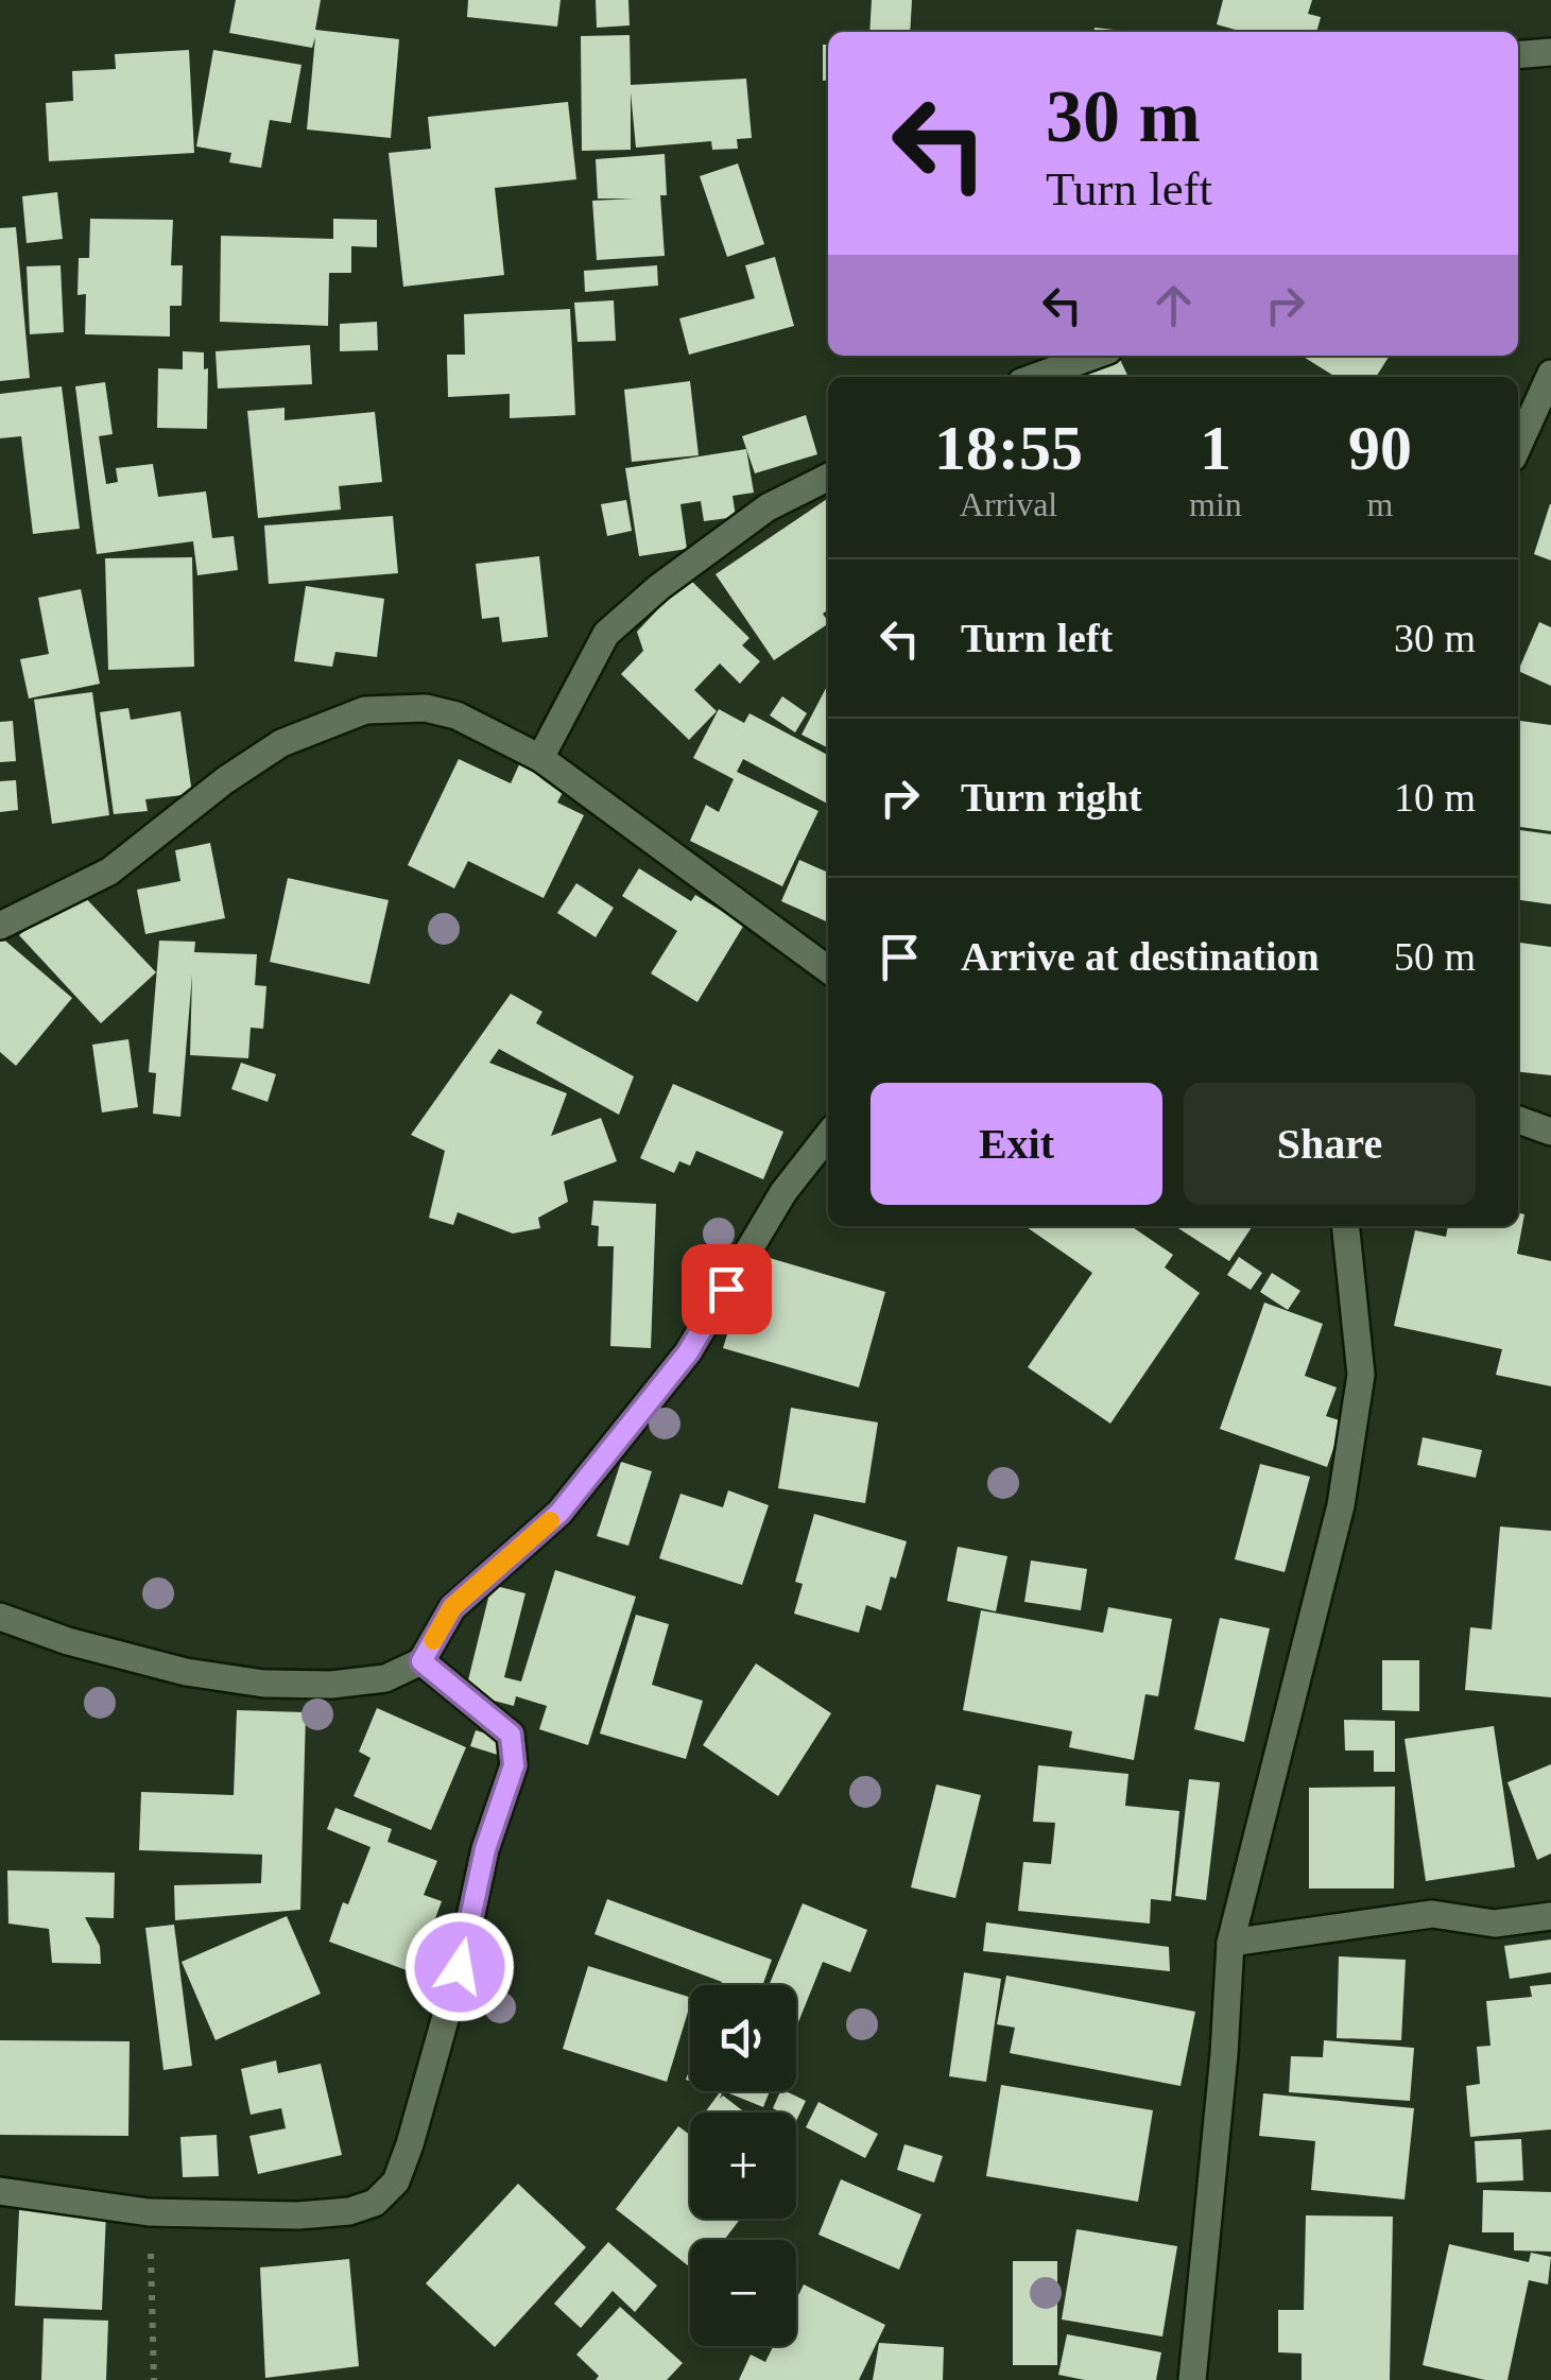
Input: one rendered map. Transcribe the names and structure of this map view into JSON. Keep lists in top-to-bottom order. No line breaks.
{"page":{"turn":["30 m","Turn left"],"eta":["18:55","Arrival","1","min","90","m"],"list":[{"name":"Turn left","value":"30 m"},{"name":"Turn right","value":"10 m"},{"name":"Arrive at destination","value":"50 m"}],"buttons":["Exit","Share"],"map_buttons":["+","−"]}}
